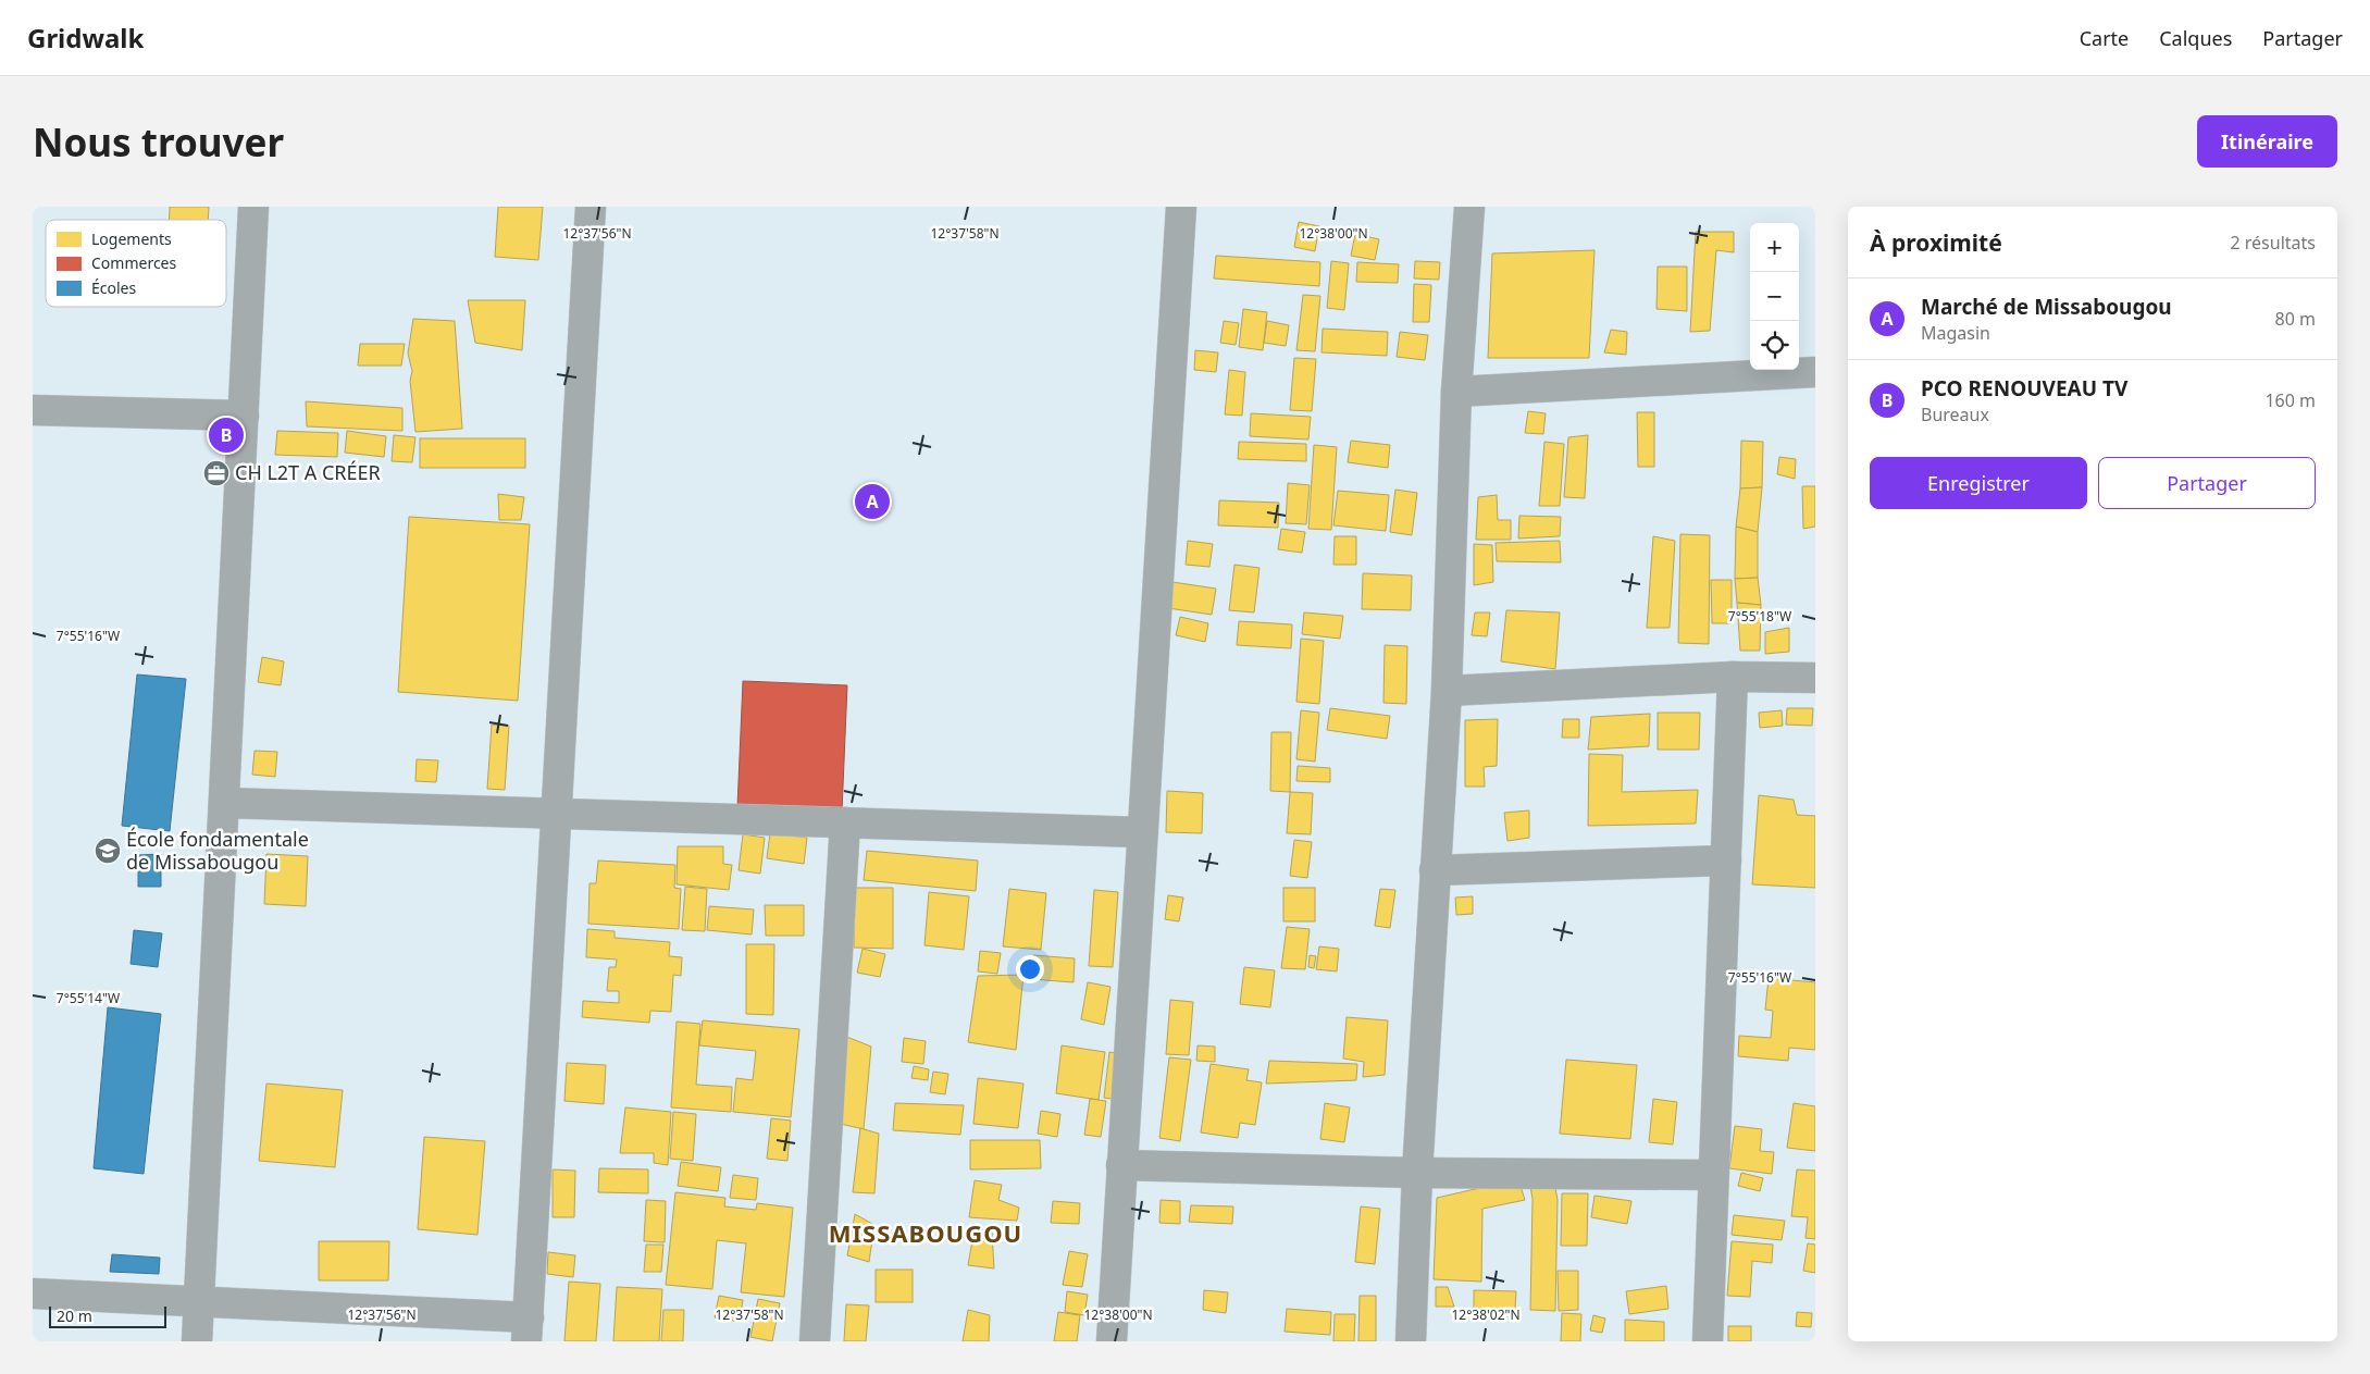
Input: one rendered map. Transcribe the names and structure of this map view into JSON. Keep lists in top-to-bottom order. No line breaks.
{"districts":["MISSABOUGOU"],"places":{"office":["CH L2T A CRÉER"],"school or university":["École fondamentale de Missabougou"]},"legend":["Logements","Commerces","Écoles"],"scale_bar":"20 m","page":{"header":"Gridwalk","nav":["Carte","Calques","Partager"],"buttons":["Itinéraire",["Enregistrer","Partager"]],"title":"Nous trouver","heading":["À proximité","2 résultats"],"map_buttons":["+","−"],"list":[{"mark":"A","name":"Marché de Missabougou","note":"Magasin","value":"80 m"},{"mark":"B","name":"PCO RENOUVEAU TV","note":"Bureaux","value":"160 m"}],"pins":["B","A"],"scale":"20 m"},"coordinates":["12°37'56\"N","12°37'58\"N","12°38'00\"N","7°55'18\"W","7°55'16\"W","7°55'14\"W","12°38'02\"N"]}
